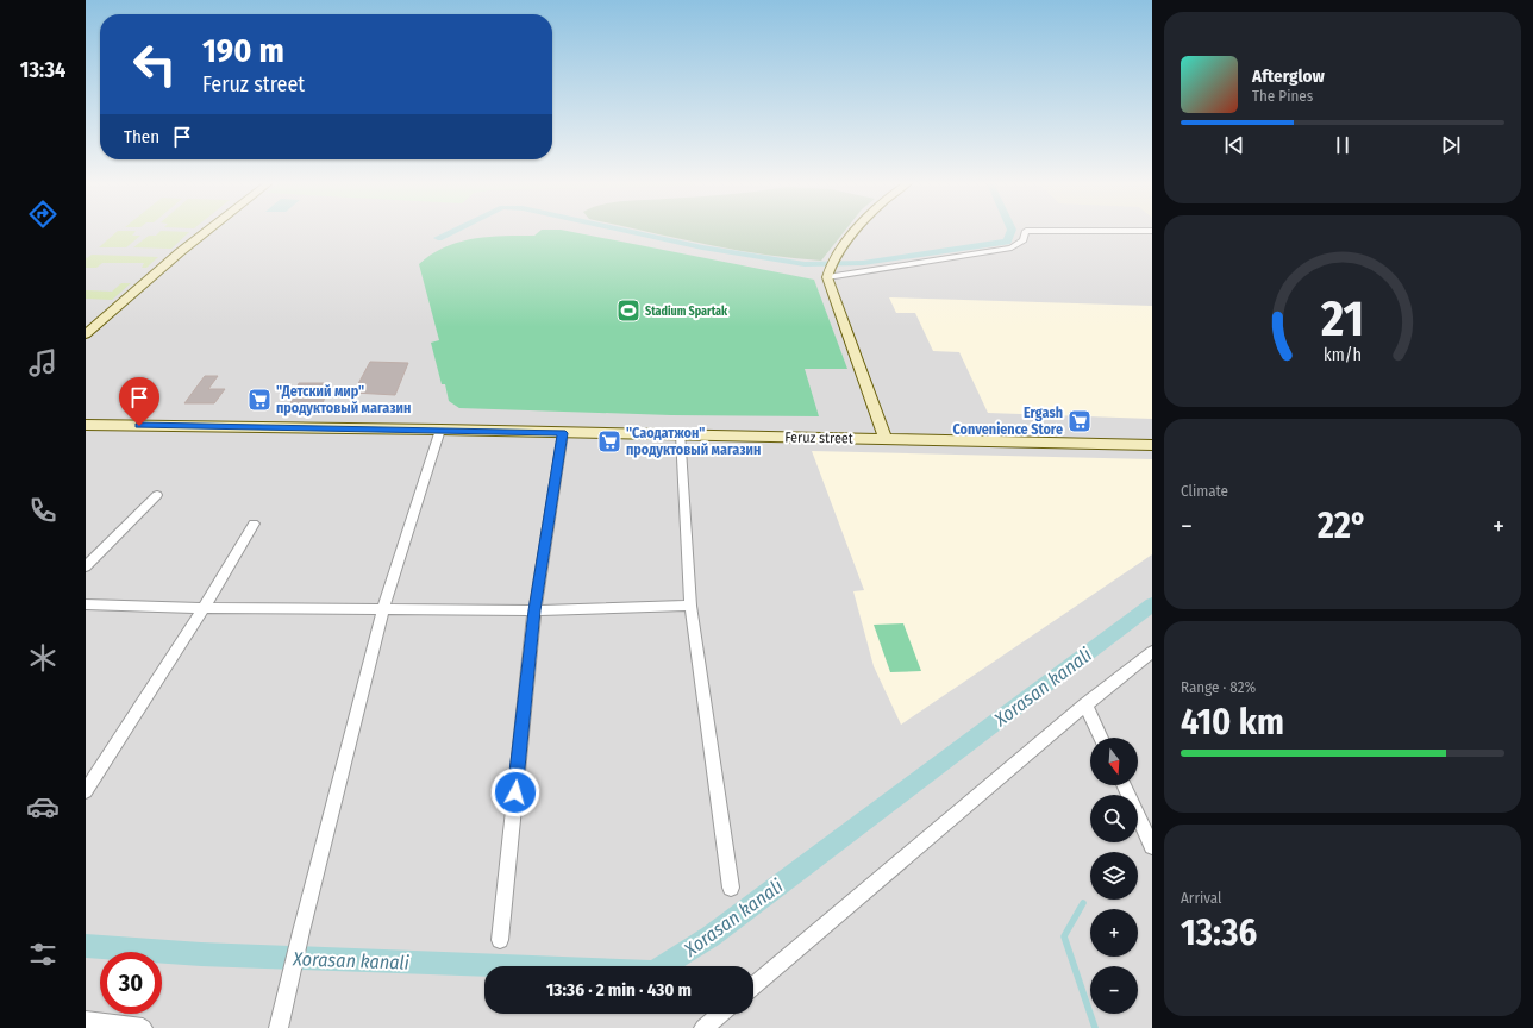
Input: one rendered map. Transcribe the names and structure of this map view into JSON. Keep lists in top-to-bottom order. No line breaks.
{"streets":{"main road":["Feruz street"]},"water":["Xorasan kanali"],"places":{"sports":["Stadium Spartak"],"supermarket":["\"Детский мир\" продуктовый магазин","Ergash Convenience Store","\"Саодатжон\" продуктовый магазин"]},"north":"bottom","page":{"tabs":"13:34","turn":["190 m","Feruz street"],"song":["Afterglow","The Pines"],"then":"Then","tile":["Climate",["Range · 82%","410 km"],["Arrival","13:36"]],"heat":["−","22°","+"],"map_buttons":["+","−"],"limit":"30","trip":"13:36 · 2 min · 430 m","gauge":["21","km/h"]}}
